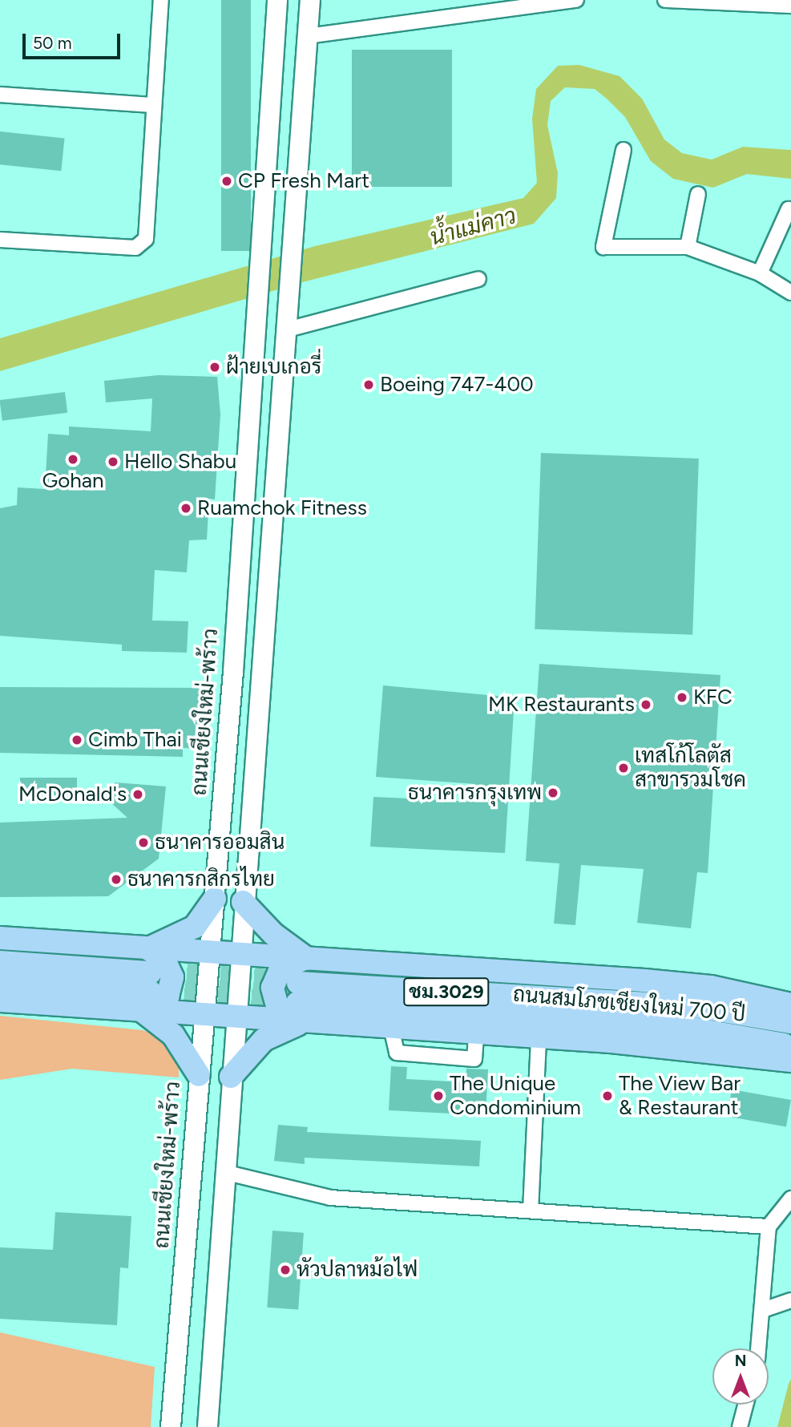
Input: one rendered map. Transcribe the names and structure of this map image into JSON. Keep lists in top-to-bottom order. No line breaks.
{"streets":{"main road":["ถนนเชียงใหม่-พร้าว","ชม.3029","ถนนสมโภชเชียงใหม่ 700 ปี"]},"water":["น้ำแม่คาว"],"places":["CP Fresh Mart","ฝ้ายเบเกอรี่","Boeing 747-400","Gohan","Hello Shabu","Ruamchok Fitness","KFC","MK Restaurants","Cimb Thai","เทสโก้โลตัส สาขารวมโชค","ธนาคารกรุงเทพ","McDonald's","ธนาคารออมสิน","ธนาคารกสิกรไทย","The Unique Condominium","The View Bar & Restaurant","หัวปลาหม้อไฟ"],"scale_bar":"50 m","north":"top"}
